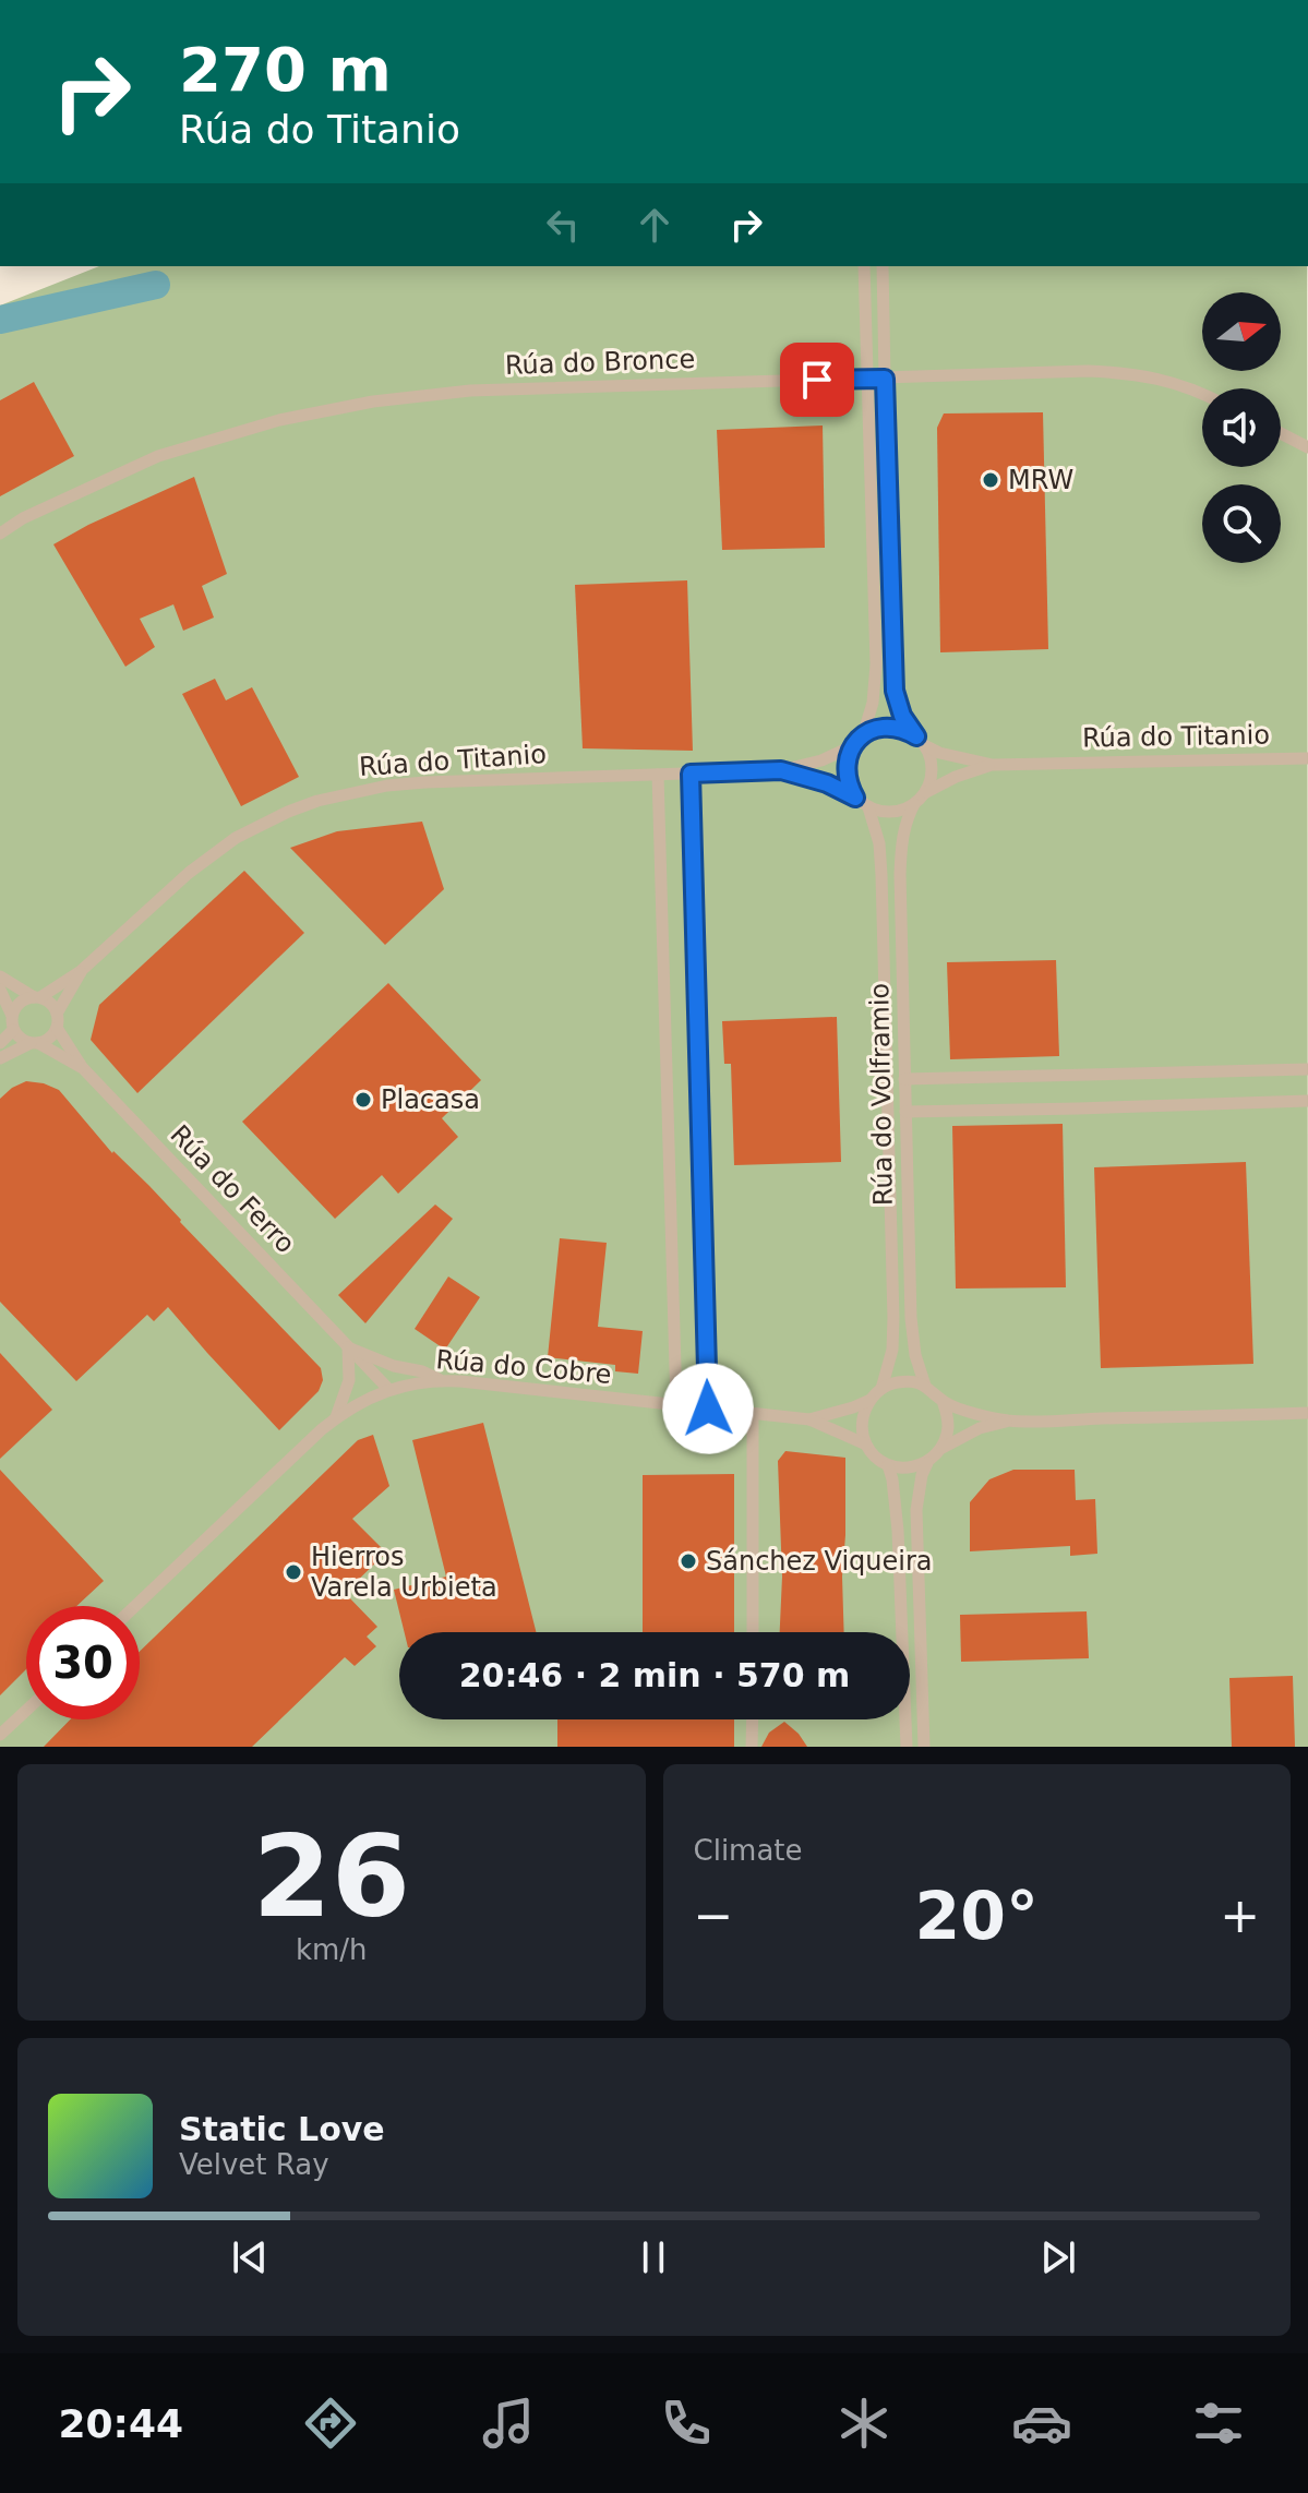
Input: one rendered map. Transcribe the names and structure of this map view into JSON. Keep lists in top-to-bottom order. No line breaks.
{"streets":{"street":["Rúa do Bronce","Rúa do Titanio","Rúa do Volframio","Rúa do Ferro","Rúa do Cobre"]},"crossings":[["Rúa do Titanio","Rúa do Ferro"],["Rúa do Ferro","Rúa do Cobre"]],"places":["MRW","Placasa","Sánchez Viqueira","Hierros Varela Urbieta"],"north":"right","page":{"turn":["270 m","Rúa do Titanio"],"limit":"30","trip":"20:46 · 2 min · 570 m","tile":[["26","km/h"],"Climate"],"heat":["−","20°","+"],"song":["Static Love","Velvet Ray"],"tabs":"20:44"}}
